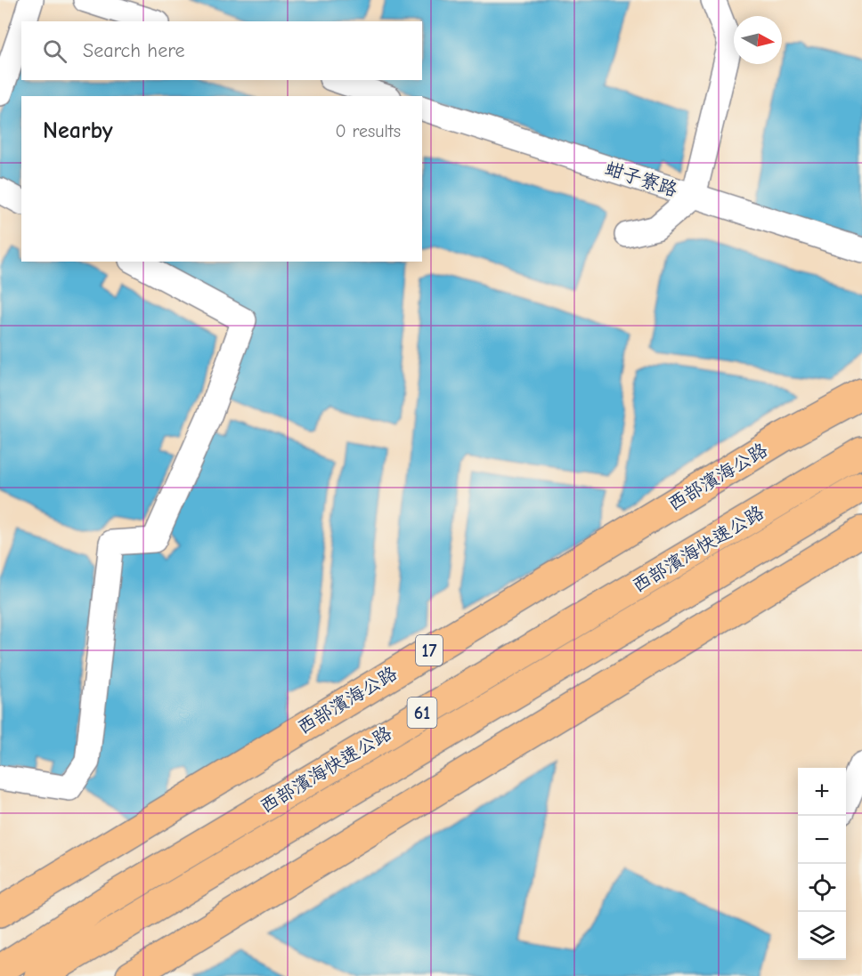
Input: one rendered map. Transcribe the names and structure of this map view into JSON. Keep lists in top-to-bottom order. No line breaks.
{"streets":{"main road":["西部濱海公路","西部濱海快速公路","17","61"],"street":["蚶子寮路"]},"north":"right","page":{"search":"Search here","heading":["Nearby","0 results"],"map_buttons":["+","−"]}}
